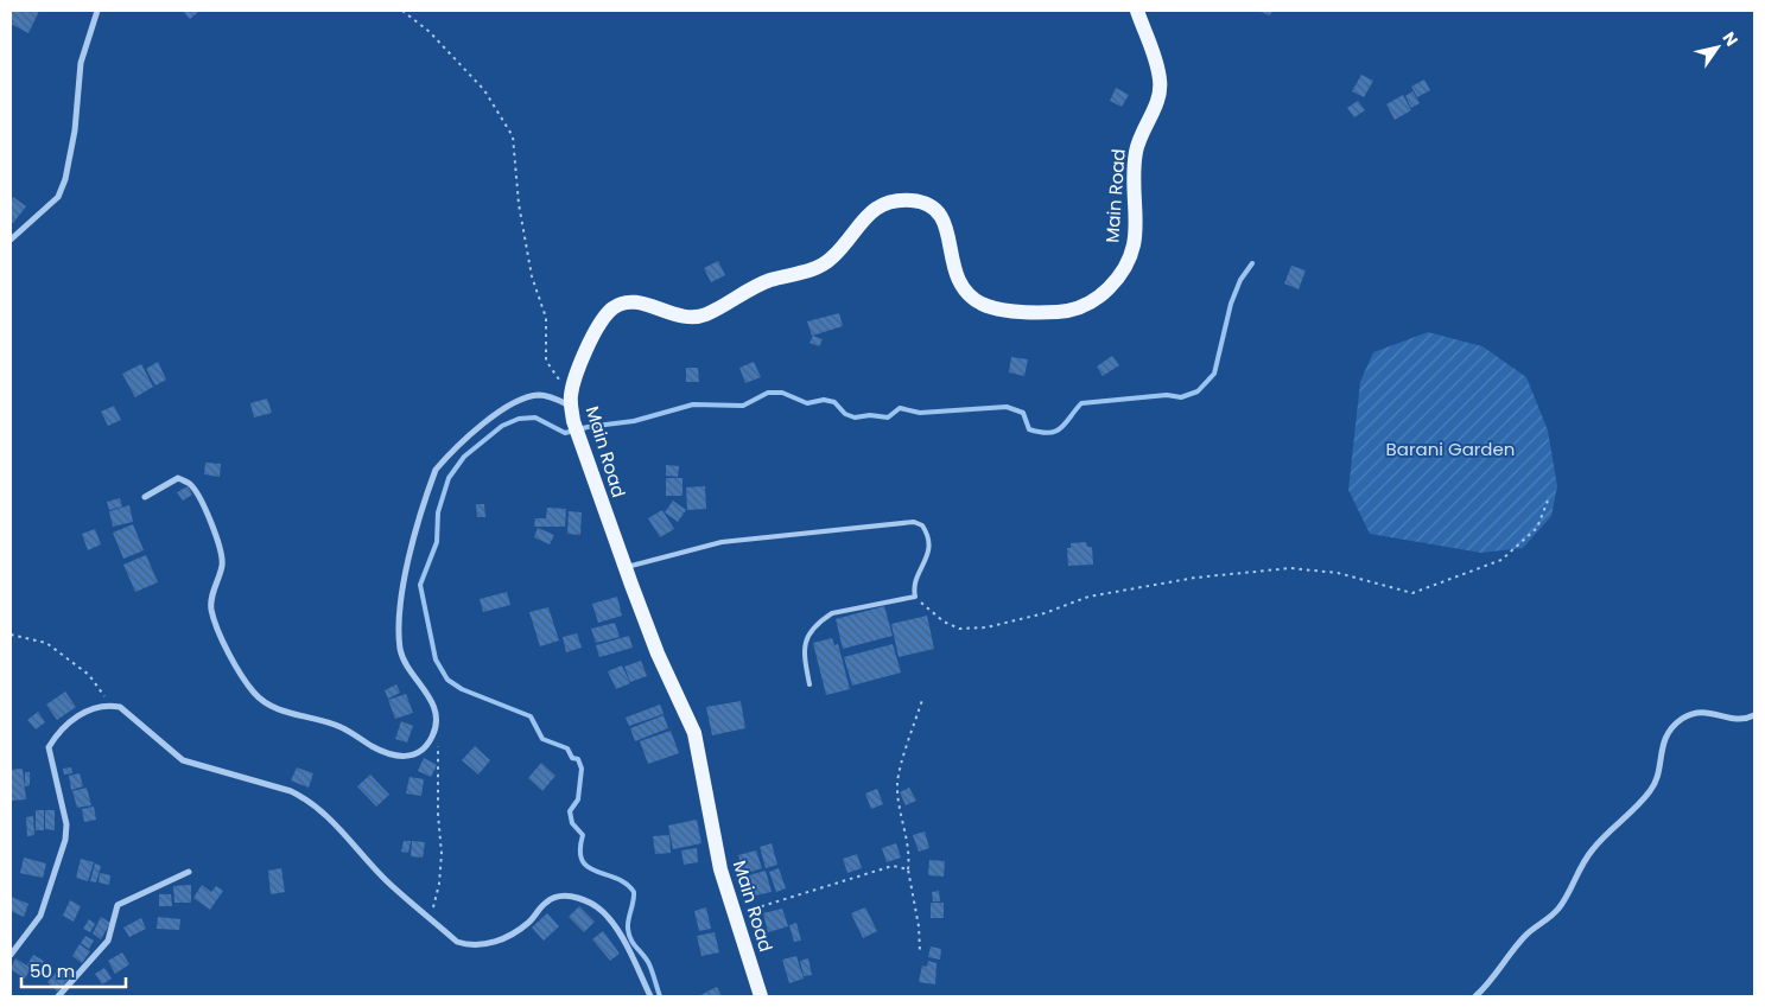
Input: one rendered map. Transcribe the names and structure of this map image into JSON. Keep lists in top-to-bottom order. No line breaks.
{"streets":{"main road":["Main Road"]},"parks":["Barani Garden"],"scale_bar":"50 m","north":"top right"}
